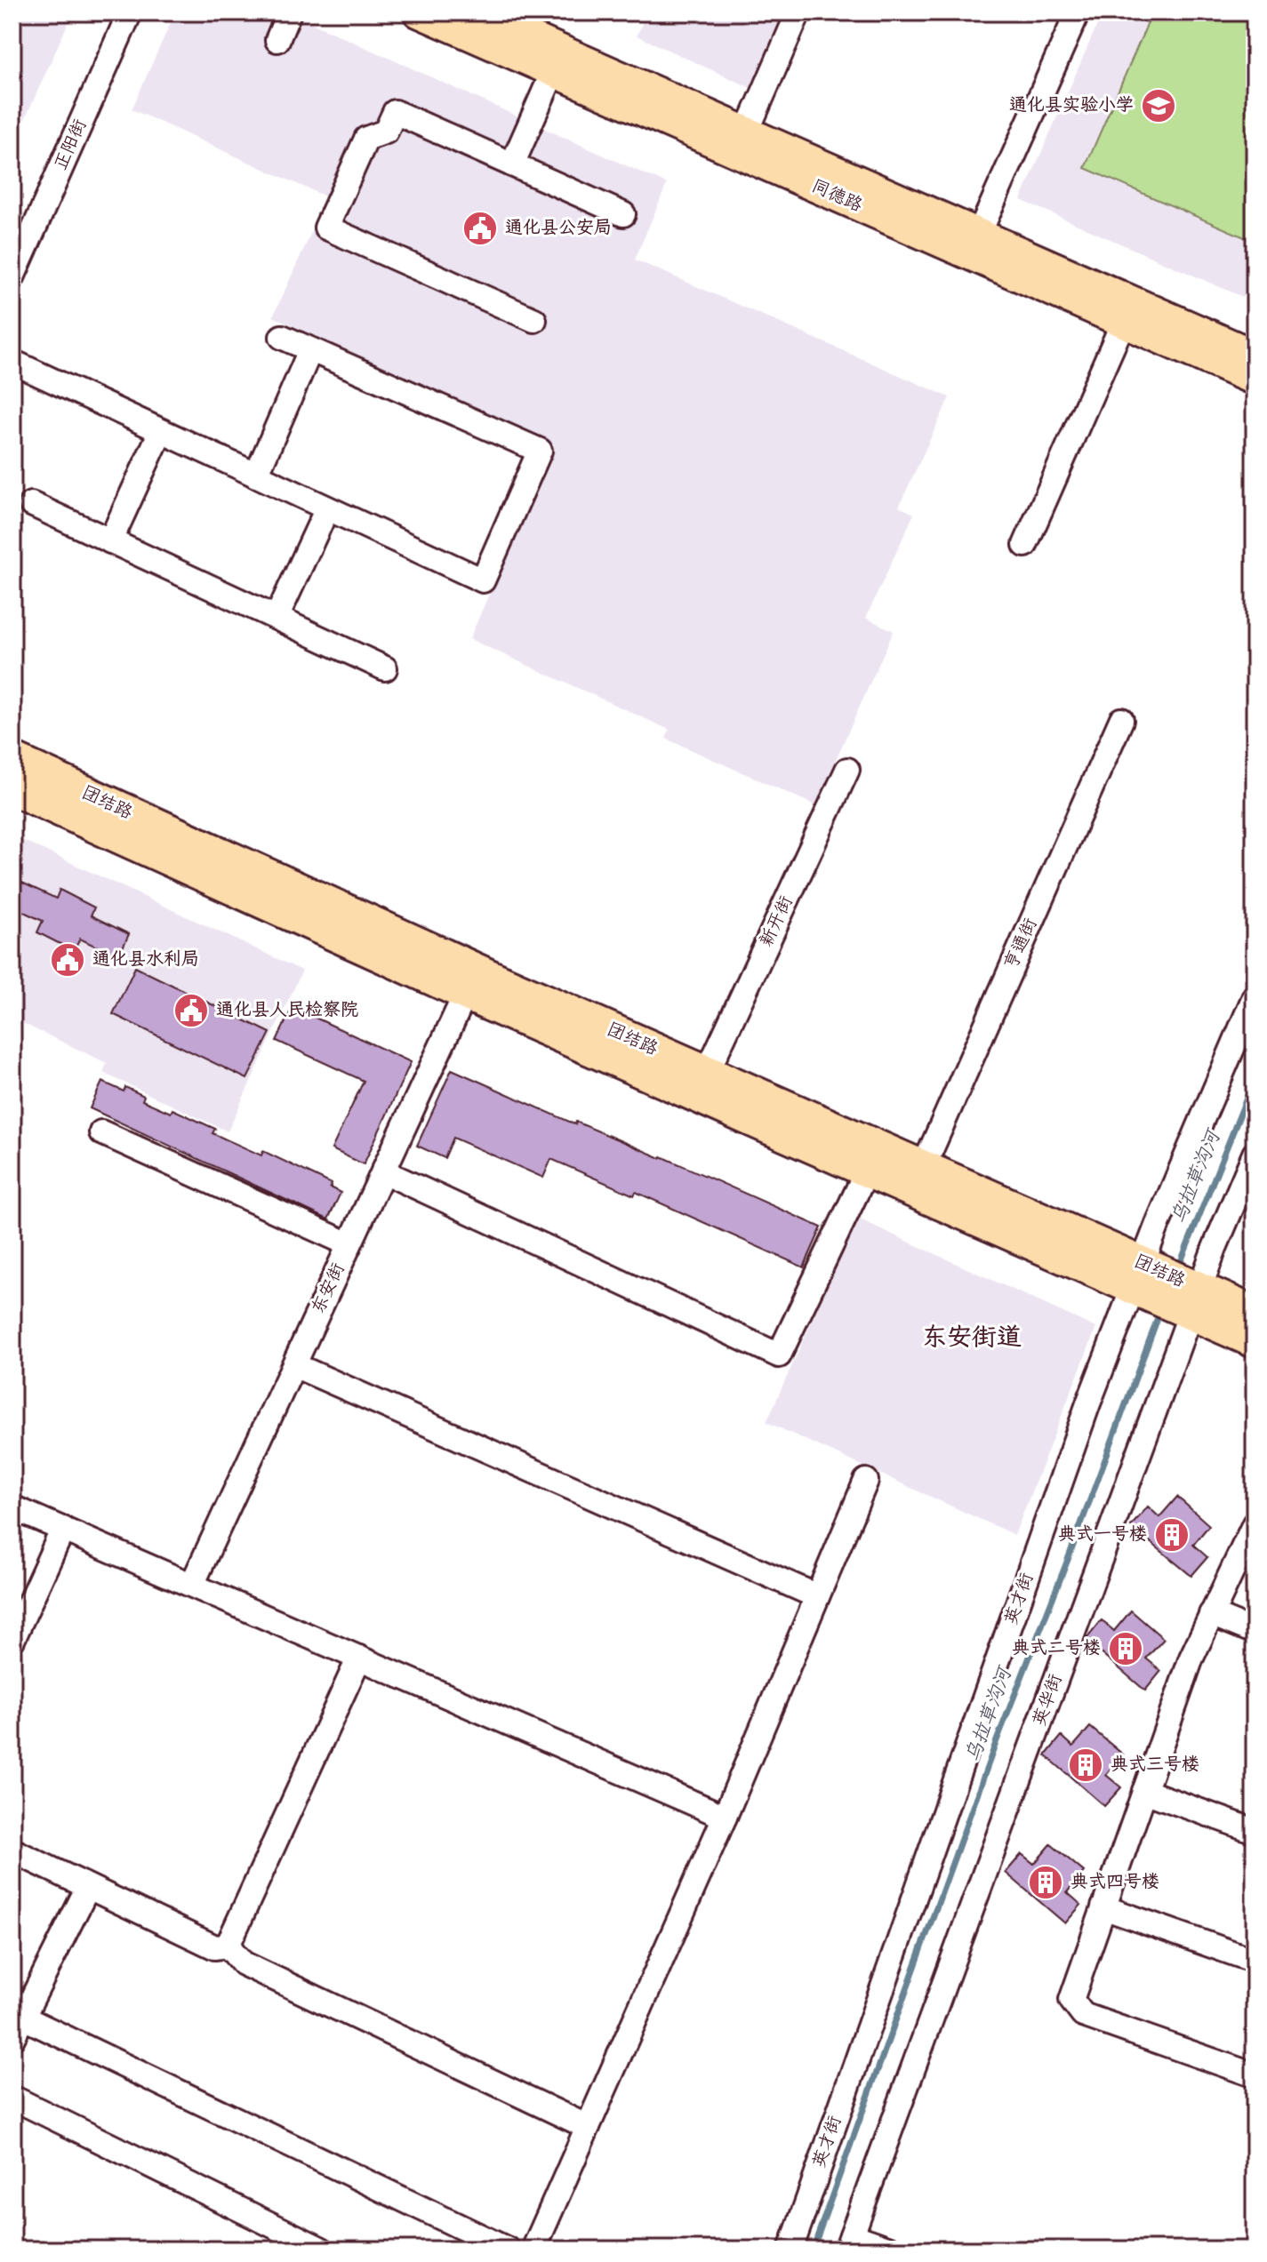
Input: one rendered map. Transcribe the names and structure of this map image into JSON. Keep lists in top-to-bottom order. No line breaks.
{"streets":{"highway":["团结路"],"main road":["同德路"],"street":["正阳街","新开街","亨通街","东安街","英才街","英华街"]},"crossings":[["团结路","新开街"],["团结路","亨通街"],["团结路","东安街"],["团结路","英才街"],["团结路","英华街"]],"districts":["东安街道"],"water":["乌拉草沟河"],"places":{"school or university":["通化县实验小学"],"public building":["通化县公安局","通化县水利局","通化县人民检察院"],"building":["典式一号楼","典式二号楼","典式三号楼","典式四号楼"]}}
